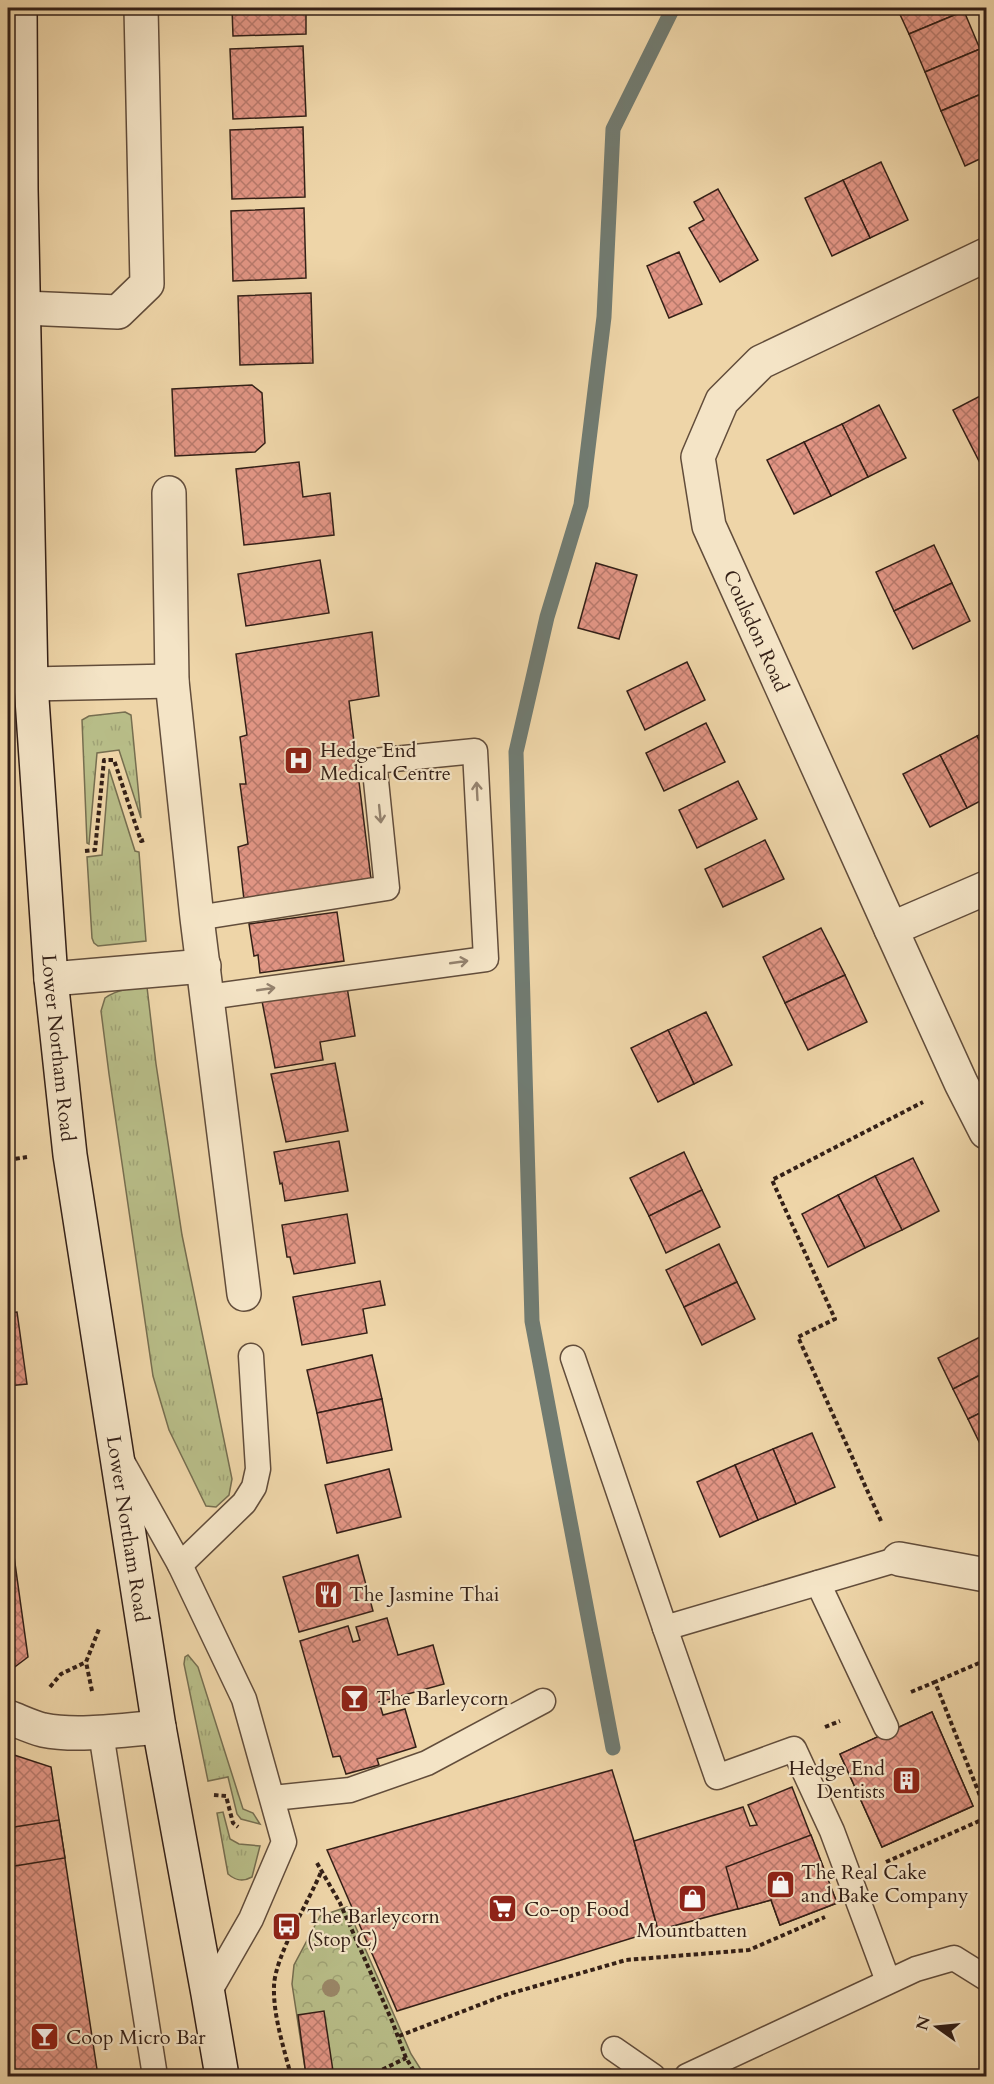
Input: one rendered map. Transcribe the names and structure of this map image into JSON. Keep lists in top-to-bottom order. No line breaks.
{"streets":{"street":["Coulsdon Road","Lower Northam Road"]},"places":{"hospital":["Hedge End Medical Centre"],"restaurant":["The Jasmine Thai"],"bar":["The Barleycorn","Coop Micro Bar"],"building":["Hedge End Dentists"],"shop":["The Real Cake and Bake Company","Mountbatten"],"supermarket":["Co-op Food"],"bus stop":["The Barleycorn (Stop C)"]},"north":"left"}
